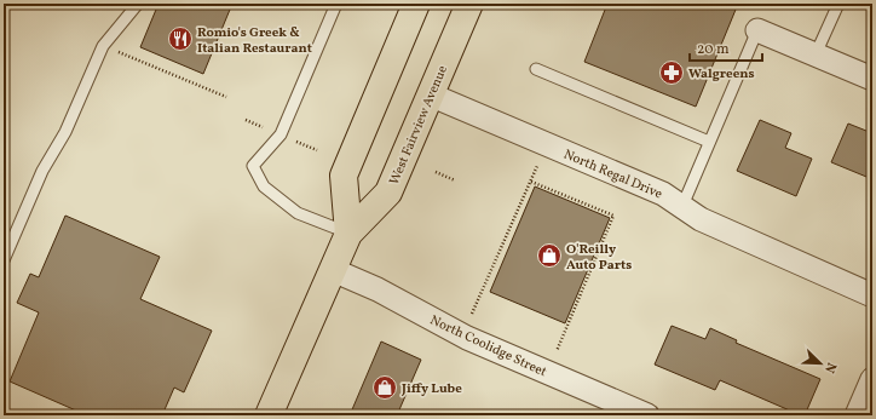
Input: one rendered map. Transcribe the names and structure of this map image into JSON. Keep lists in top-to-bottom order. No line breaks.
{"streets":{"main road":["West Fairview Avenue"],"street":["North Regal Drive","North Coolidge Street"]},"crossings":[["West Fairview Avenue","North Regal Drive"],["West Fairview Avenue","North Coolidge Street"]],"places":{"restaurant":["Romio's Greek & Italian Restaurant"],"pharmacy":["Walgreens"],"shop":["O'Reilly Auto Parts","Jiffy Lube"]},"scale_bar":"20 m","north":"bottom right"}
